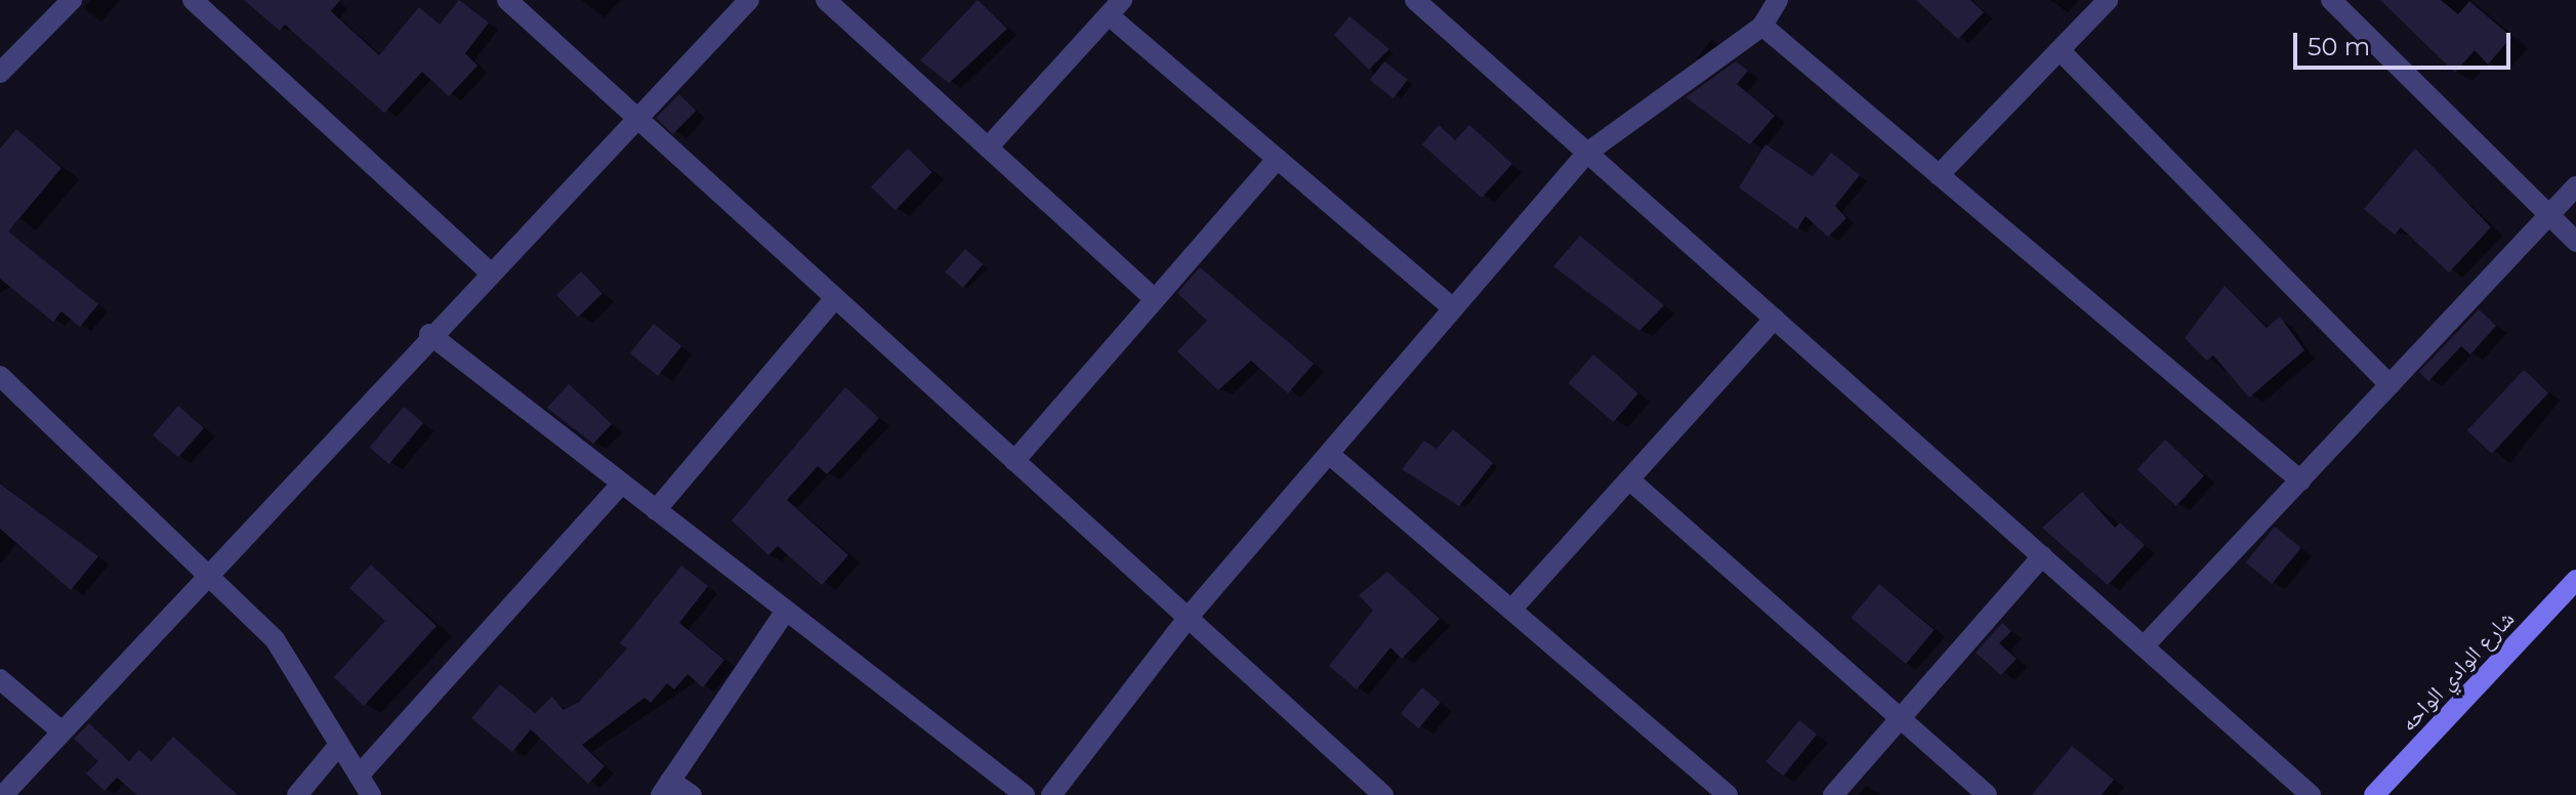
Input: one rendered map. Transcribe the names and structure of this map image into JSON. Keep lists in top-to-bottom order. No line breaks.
{"streets":{"main road":["شارع الوادي الواحه"]},"scale_bar":"50 m"}
